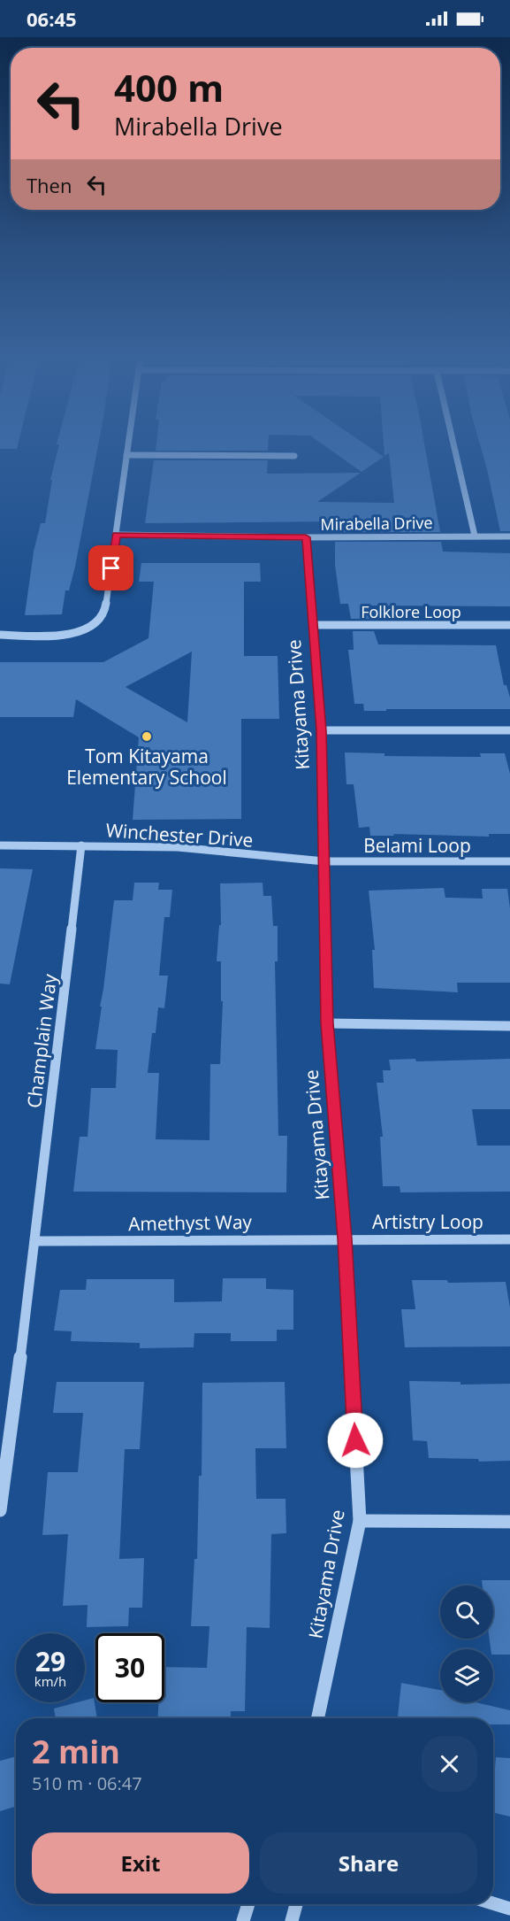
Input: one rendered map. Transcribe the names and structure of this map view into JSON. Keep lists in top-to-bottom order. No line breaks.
{"streets":{"street":["Mirabella Drive","Folklore Loop","Kitayama Drive","Winchester Drive","Belami Loop","Champlain Way","Artistry Loop","Amethyst Way"]},"crossings":[["Mirabella Drive","Kitayama Drive"],["Folklore Loop","Kitayama Drive"],["Kitayama Drive","Winchester Drive"],["Kitayama Drive","Belami Loop"],["Kitayama Drive","Artistry Loop"],["Kitayama Drive","Amethyst Way"],["Winchester Drive","Belami Loop"],["Winchester Drive","Champlain Way"],["Champlain Way","Amethyst Way"],["Artistry Loop","Amethyst Way"]],"places":["Tom Kitayama Elementary School"],"page":{"status":"06:45","turn":["400 m","Mirabella Drive"],"then":"Then","speed":"29 km/h","limit":"30","heading":["2 min","510 m · 06:47"],"buttons":["Exit","Share"]}}
